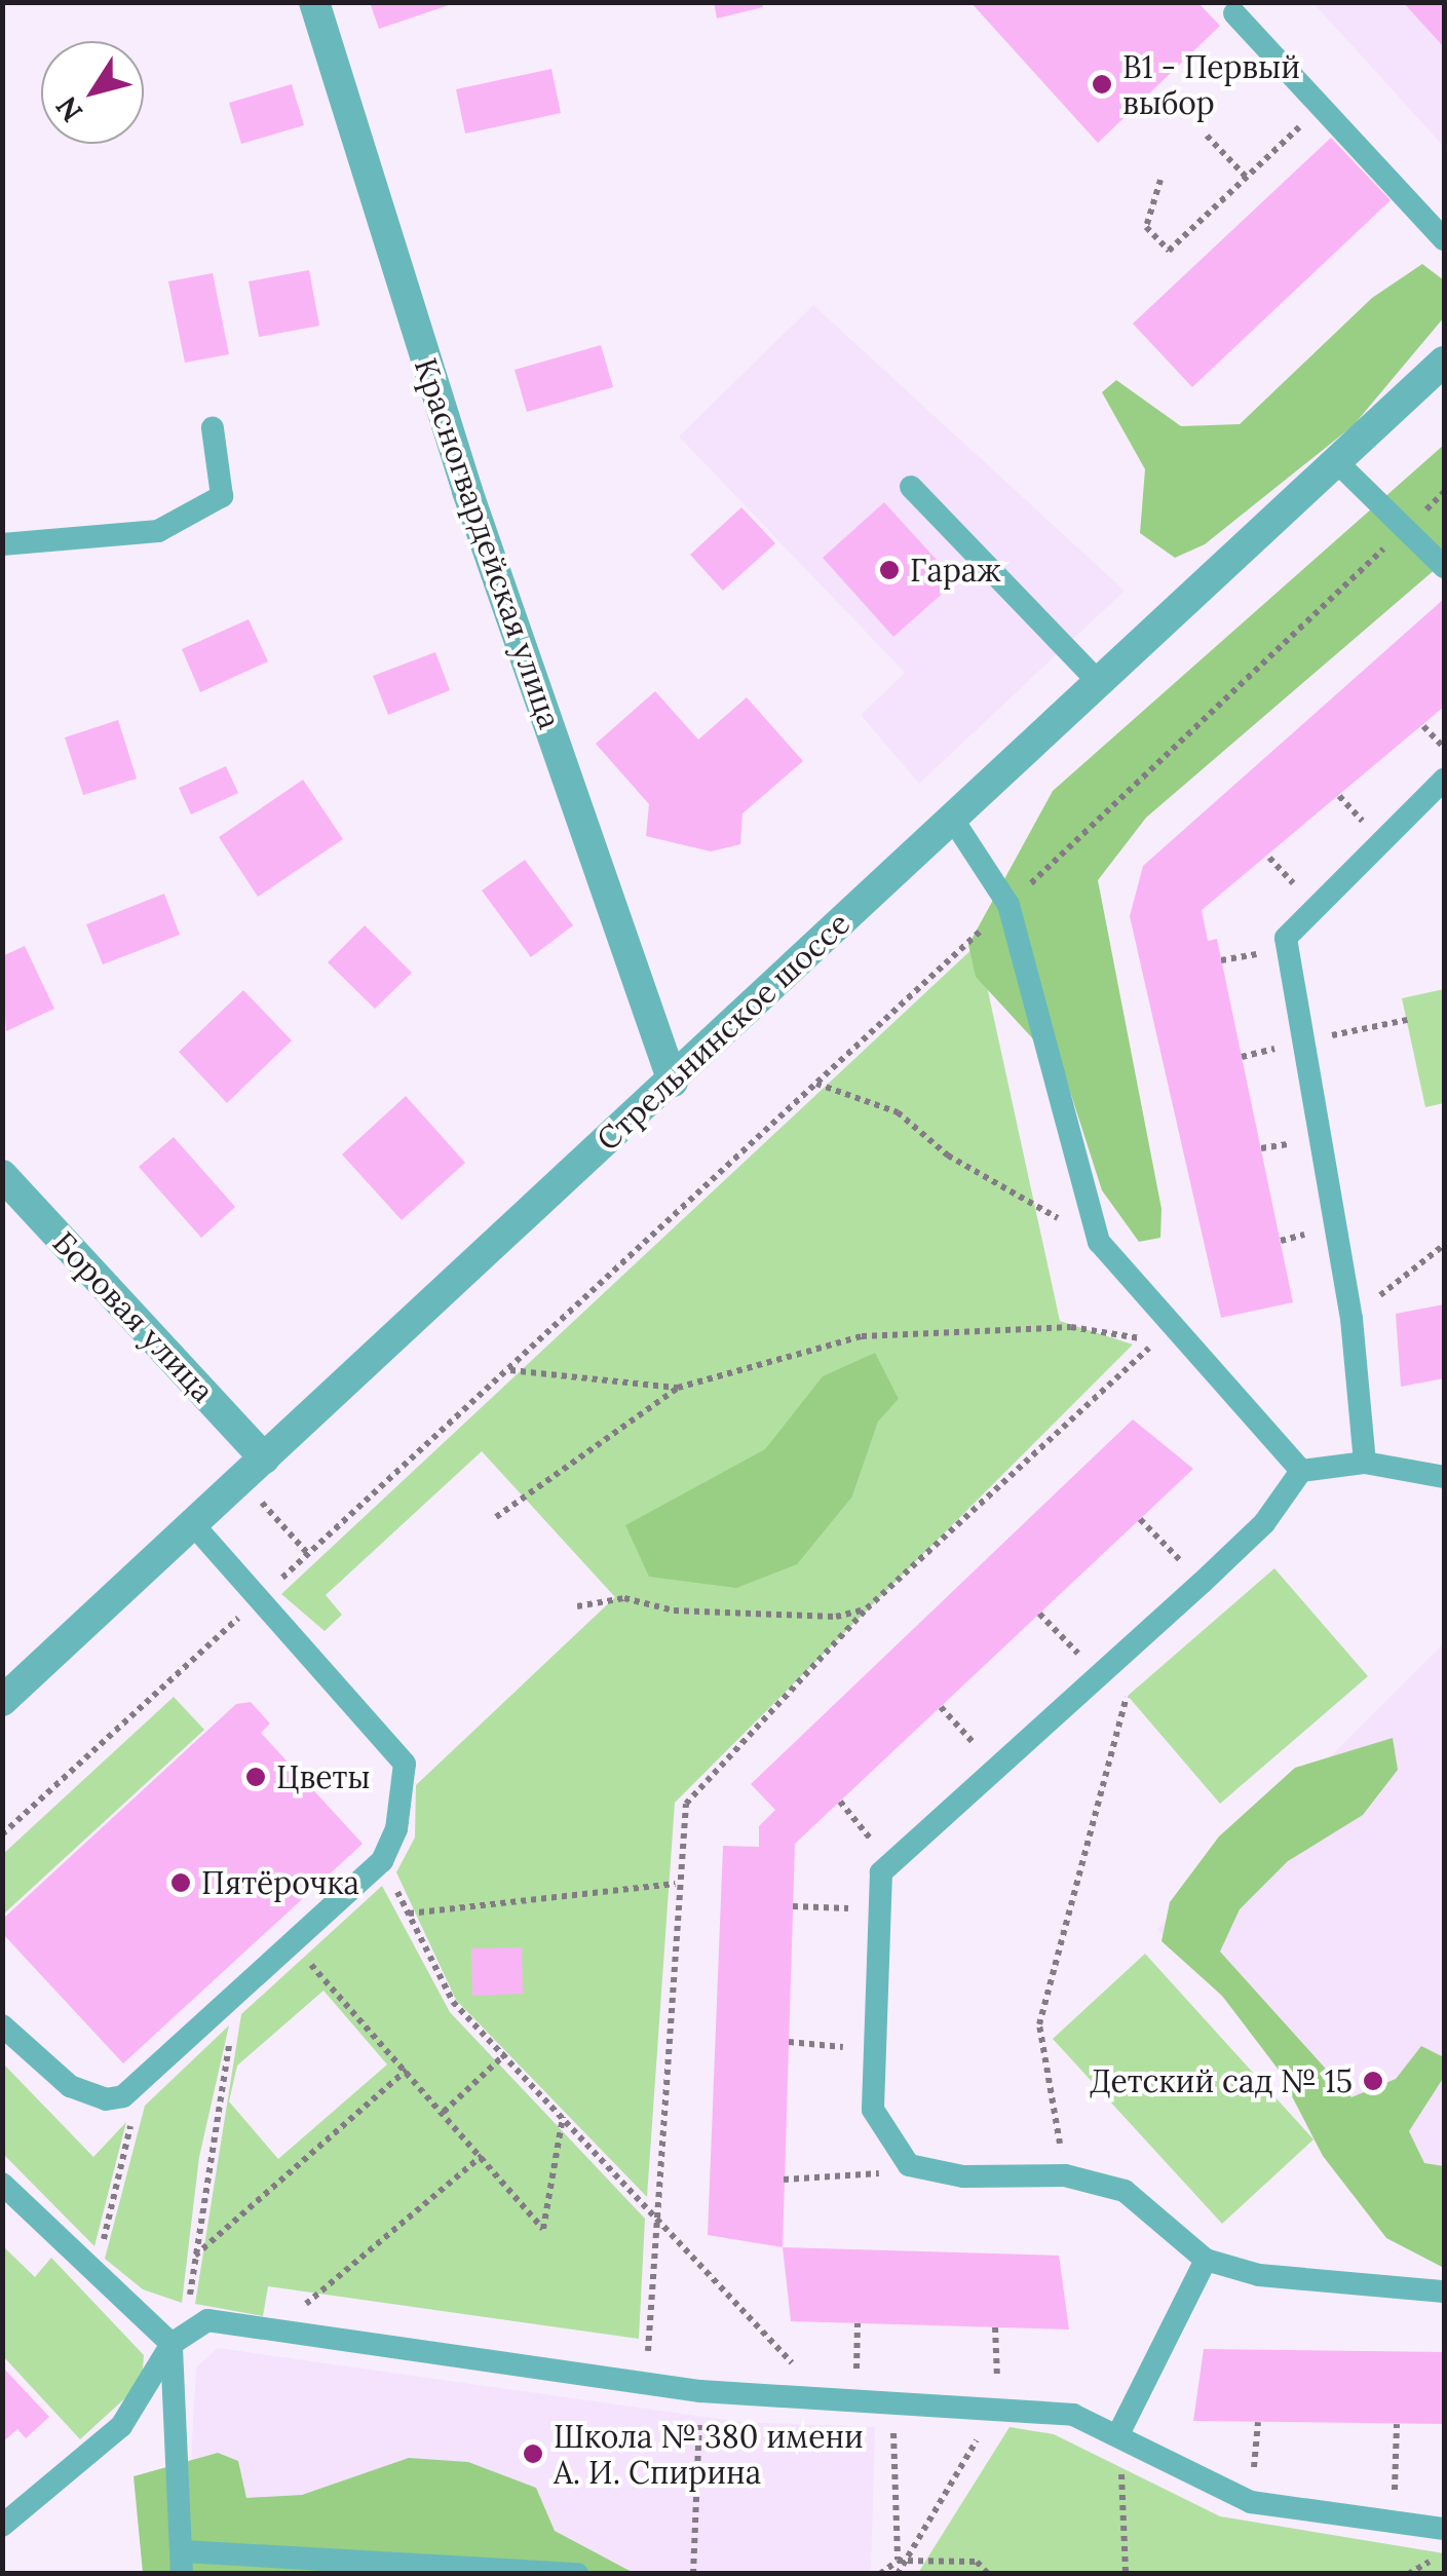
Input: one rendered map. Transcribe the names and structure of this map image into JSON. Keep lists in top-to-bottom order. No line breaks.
{"streets":{"street":["Красногвардейская улица","Стрельнинское шоссе","Боровая улица"]},"crossings":[["Красногвардейская улица","Стрельнинское шоссе"],["Стрельнинское шоссе","Боровая улица"]],"places":["В1 - Первый выбор","Гараж","Цветы","Пятёрочка","Детский сад № 15","Школа № 380 имени А. И. Спирина"],"north":"bottom left"}
